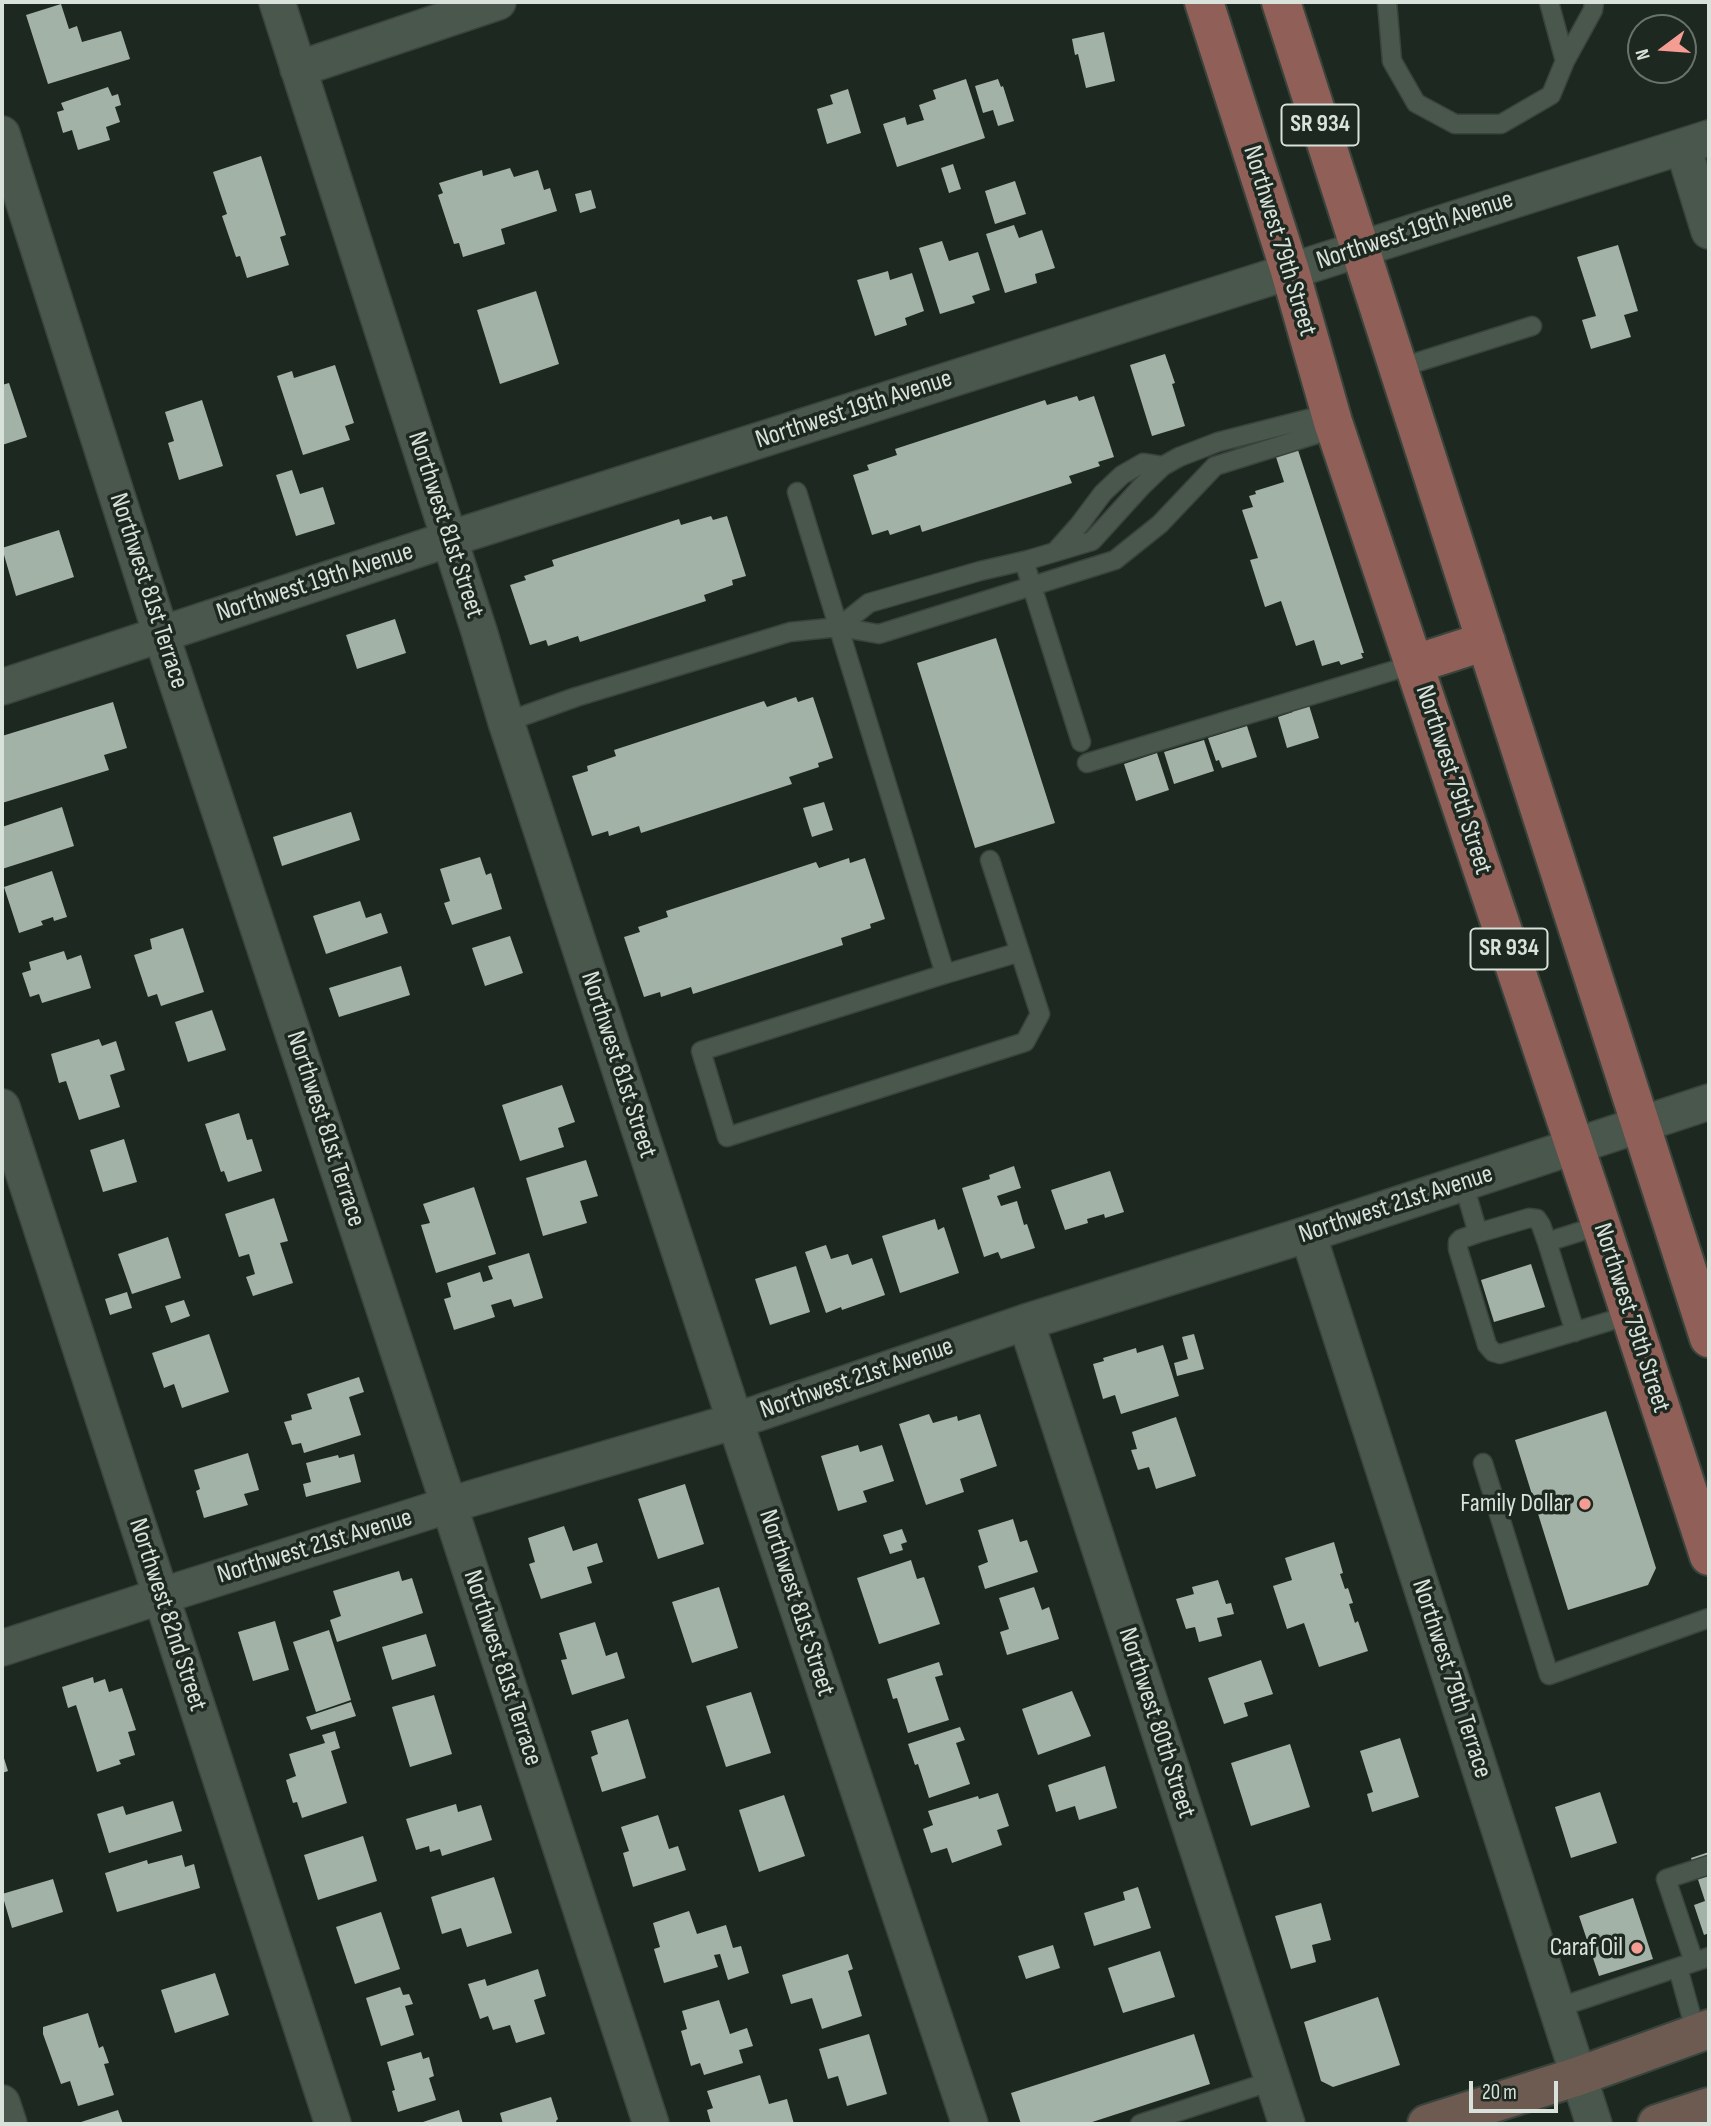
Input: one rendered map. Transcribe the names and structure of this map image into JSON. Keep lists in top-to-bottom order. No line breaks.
{"streets":{"main road":["SR 934","Northwest 79th Street"],"street":["Northwest 19th Avenue","Northwest 81st Street","Northwest 81st Terrace","Northwest 21st Avenue","Northwest 82nd Street","Northwest 79th Terrace","Northwest 80th Street"]},"crossings":[["SR 934","Northwest 19th Avenue"],["SR 934","Northwest 21st Avenue"],["Northwest 19th Avenue","Northwest 79th Street"],["Northwest 19th Avenue","Northwest 81st Street"],["Northwest 19th Avenue","Northwest 81st Terrace"],["Northwest 79th Street","Northwest 21st Avenue"],["Northwest 81st Street","Northwest 21st Avenue"],["Northwest 81st Terrace","Northwest 21st Avenue"],["Northwest 21st Avenue","Northwest 82nd Street"],["Northwest 21st Avenue","Northwest 79th Terrace"],["Northwest 21st Avenue","Northwest 80th Street"]],"places":["Family Dollar","Caraf Oil"],"scale_bar":"20 m","north":"left"}
